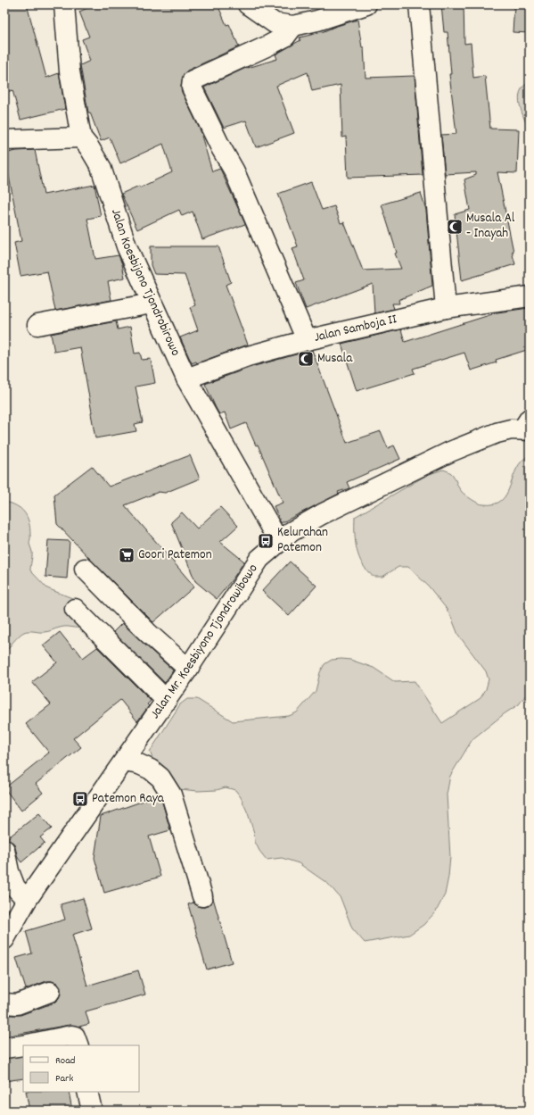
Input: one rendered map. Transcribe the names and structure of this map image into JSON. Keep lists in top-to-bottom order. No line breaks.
{"streets":{"street":["Jalan Koesbijono Tjondrobirowo","Jalan Samboja II","Jalan Mr. Koesbiyono Tjondrowibowo"]},"crossings":[["Jalan Koesbijono Tjondrobirowo","Jalan Samboja II"],["Jalan Koesbijono Tjondrobirowo","Jalan Mr. Koesbiyono Tjondrowibowo"]],"places":{"mosque":["Musala Al - Inayah","Musala"],"bus stop":["Kelurahan Patemon","Patemon Raya"],"supermarket":["Goori Patemon"]},"legend":["Road","Park"]}
